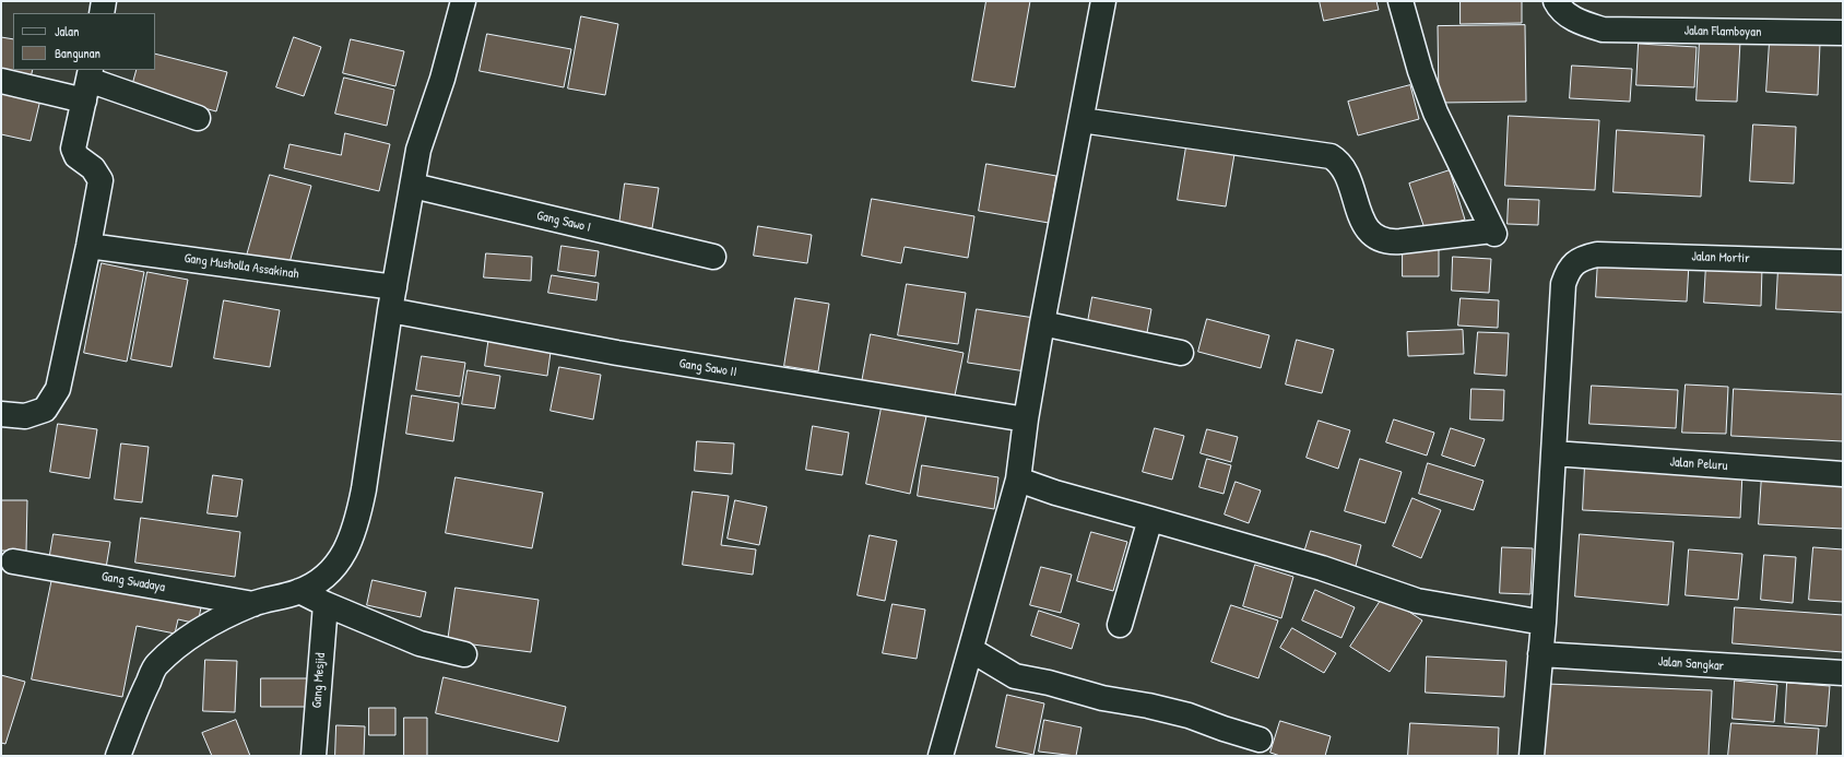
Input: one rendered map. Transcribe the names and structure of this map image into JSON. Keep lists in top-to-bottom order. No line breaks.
{"streets":{"street":["Jalan Flamboyan","Gang Sawo I","Jalan Mortir","Gang Musholla Assakinah","Gang Sawo II","Jalan Peluru","Gang Swadaya","Jalan Sangkar","Gang Mesjid"]},"crossings":[["Jalan Mortir","Jalan Peluru"],["Gang Musholla Assakinah","Gang Sawo II"]],"legend":["Jalan","Bangunan"]}
